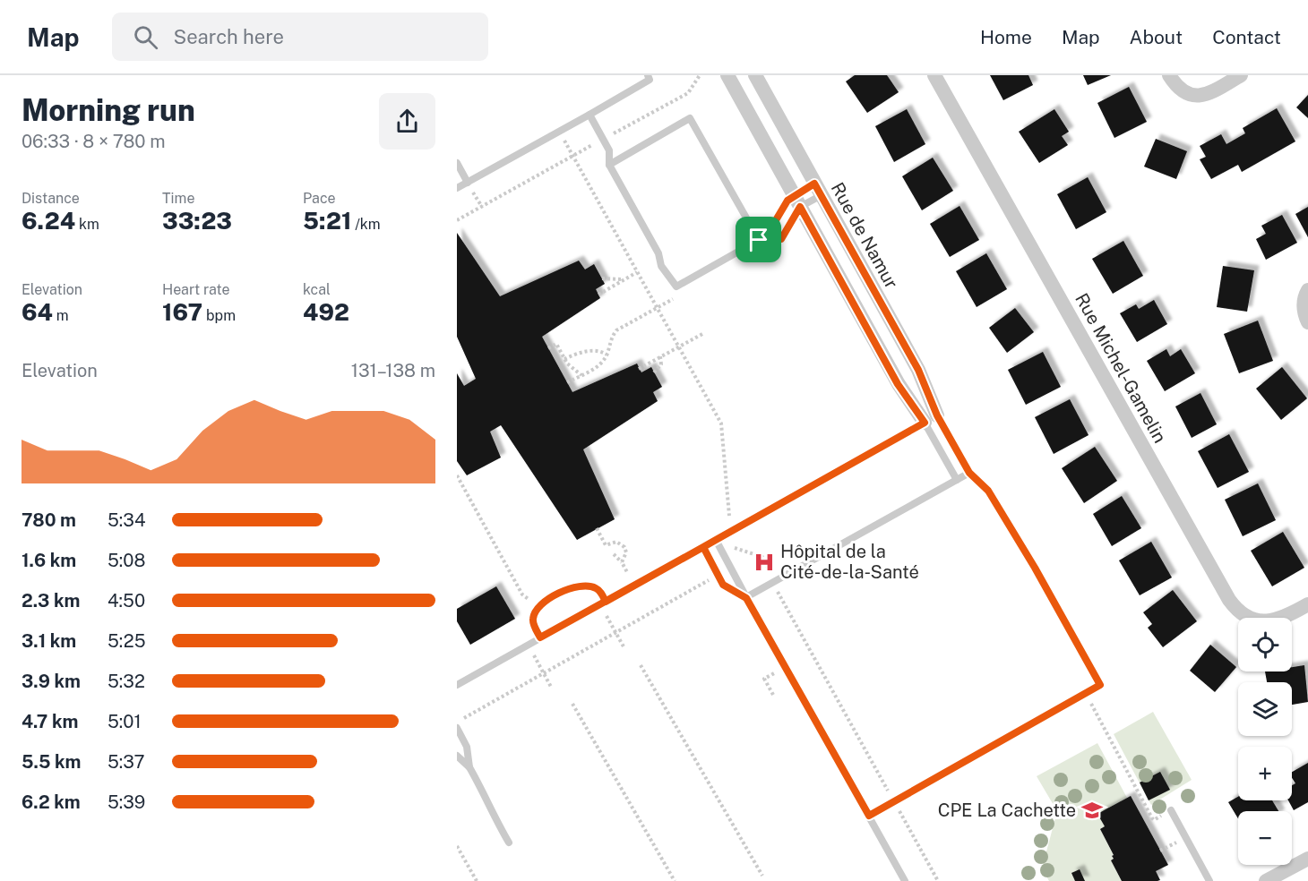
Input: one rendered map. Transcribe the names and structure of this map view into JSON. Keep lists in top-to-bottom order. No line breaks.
{"streets":{"street":["Rue de Namur","Rue Michel-Gamelin"]},"places":{"hospital":["Hôpital de la Cité-de-la-Santé"],"school or university":["CPE La Cachette"]},"page":{"header":"Map","search":"Search here","nav":["Home","Map","About","Contact"],"heading":["Morning run","06:33 · 8 × 780 m"],"stats":[["Distance","6.24 km"],["Time","33:23"],["Pace","5:21 /km"],["Elevation","64 m"],["Heart rate","167 bpm"],["kcal","492"]],"chart":["Elevation","131–138 m"],"list":[{"name":"780 m","note":"5:34"},{"name":"1.6 km","note":"5:08"},{"name":"2.3 km","note":"4:50"},{"name":"3.1 km","note":"5:25"},{"name":"3.9 km","note":"5:32"},{"name":"4.7 km","note":"5:01"},{"name":"5.5 km","note":"5:37"},{"name":"6.2 km","note":"5:39"}],"map_buttons":["+","−"]}}
